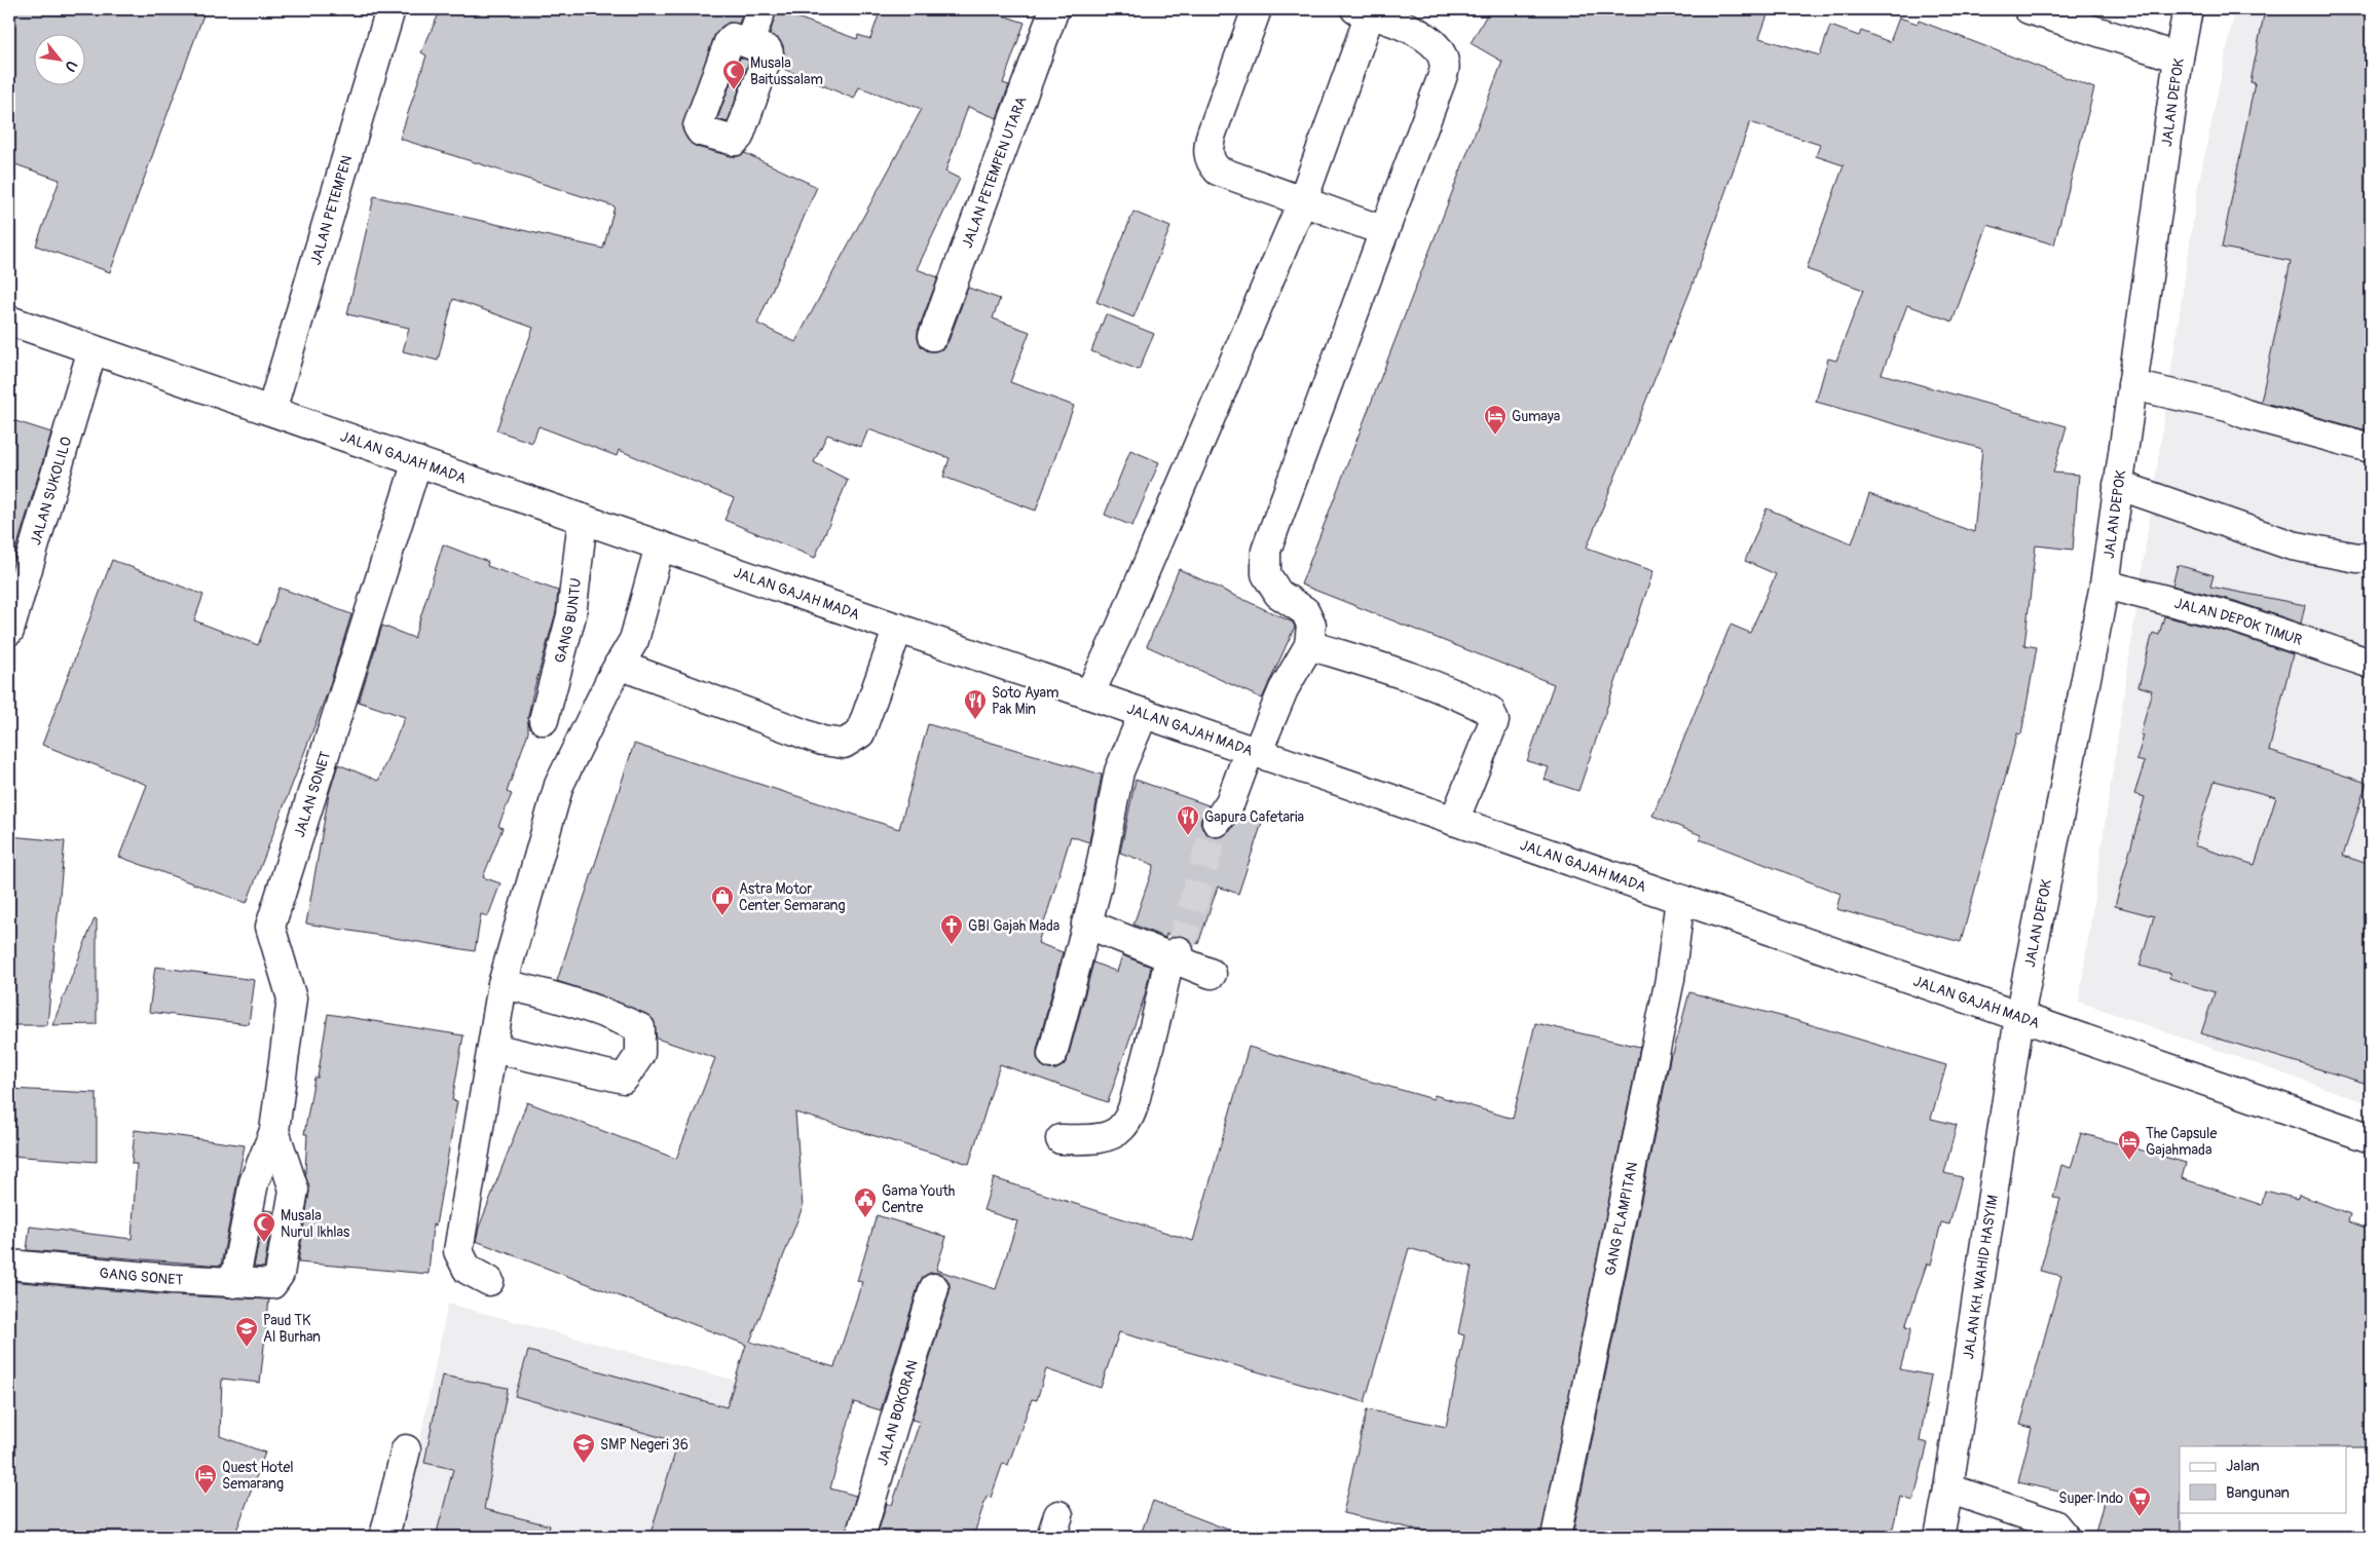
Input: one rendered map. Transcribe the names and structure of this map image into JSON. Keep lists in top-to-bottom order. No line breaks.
{"streets":{"street":["JALAN DEPOK","JALAN PETEMPEN UTARA","JALAN PETEMPEN","JALAN GAJAH MADA","JALAN SUKOLILO","GANG BUNTU","JALAN DEPOK TIMUR","JALAN SONET","GANG PLAMPITAN","GANG SONET","JALAN KH. WAHID HASYIM","JALAN BOKORAN"]},"crossings":[["JALAN DEPOK","JALAN GAJAH MADA"],["JALAN DEPOK","JALAN DEPOK TIMUR"],["JALAN DEPOK","JALAN KH. WAHID HASYIM"],["JALAN PETEMPEN","JALAN GAJAH MADA"],["JALAN GAJAH MADA","JALAN SUKOLILO"],["JALAN GAJAH MADA","GANG BUNTU"],["JALAN GAJAH MADA","JALAN SONET"],["JALAN GAJAH MADA","GANG PLAMPITAN"],["JALAN GAJAH MADA","JALAN KH. WAHID HASYIM"],["JALAN SONET","GANG SONET"]],"places":{"mosque":["Musala Baitussalam","Musala Nurul Ikhlas"],"hotel":["Gumaya","The Capsule Gajahmada","Quest Hotel Semarang"],"restaurant":["Soto Ayam Pak Min","Gapura Cafetaria"],"shop":["Astra Motor Center Semarang"],"church":["GBI Gajah Mada"],"public building":["Gama Youth Centre"],"school or university":["Paud TK Al Burhan","SMP Negeri 36"],"supermarket":["Super Indo"]},"legend":["Jalan","Bangunan"],"north":"bottom right"}
